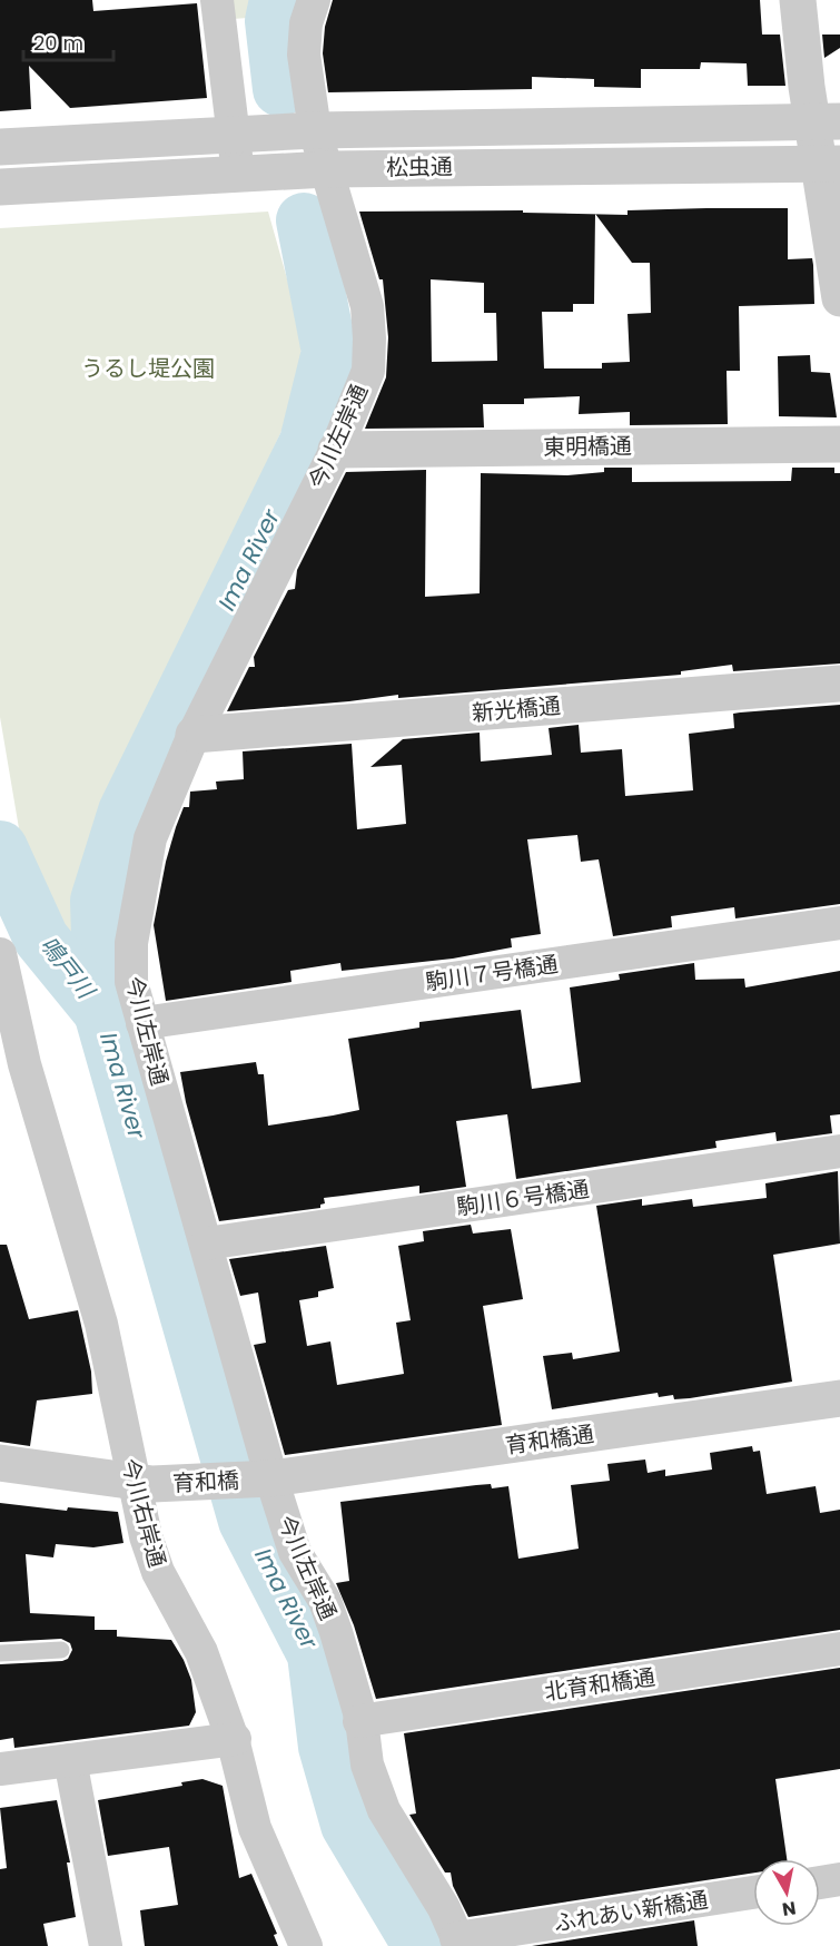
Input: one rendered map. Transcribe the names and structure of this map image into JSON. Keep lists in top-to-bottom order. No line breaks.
{"streets":{"street":["松虫通","今川左岸通","東明橋通","新光橋通","駒川７号橋通","駒川６号橋通","育和橋通","育和橋","今川右岸通","北育和橋通","ふれあい新橋通"]},"crossings":[["松虫通","今川左岸通"],["今川左岸通","東明橋通"],["今川左岸通","新光橋通"],["今川左岸通","駒川７号橋通"],["今川左岸通","駒川６号橋通"],["今川左岸通","育和橋通"],["今川左岸通","育和橋"],["今川左岸通","北育和橋通"],["今川左岸通","ふれあい新橋通"],["育和橋通","育和橋"],["育和橋","今川右岸通"]],"water":["Ima River","鳴戸川"],"parks":["うるし堤公園"],"scale_bar":"20 m","north":"bottom"}
